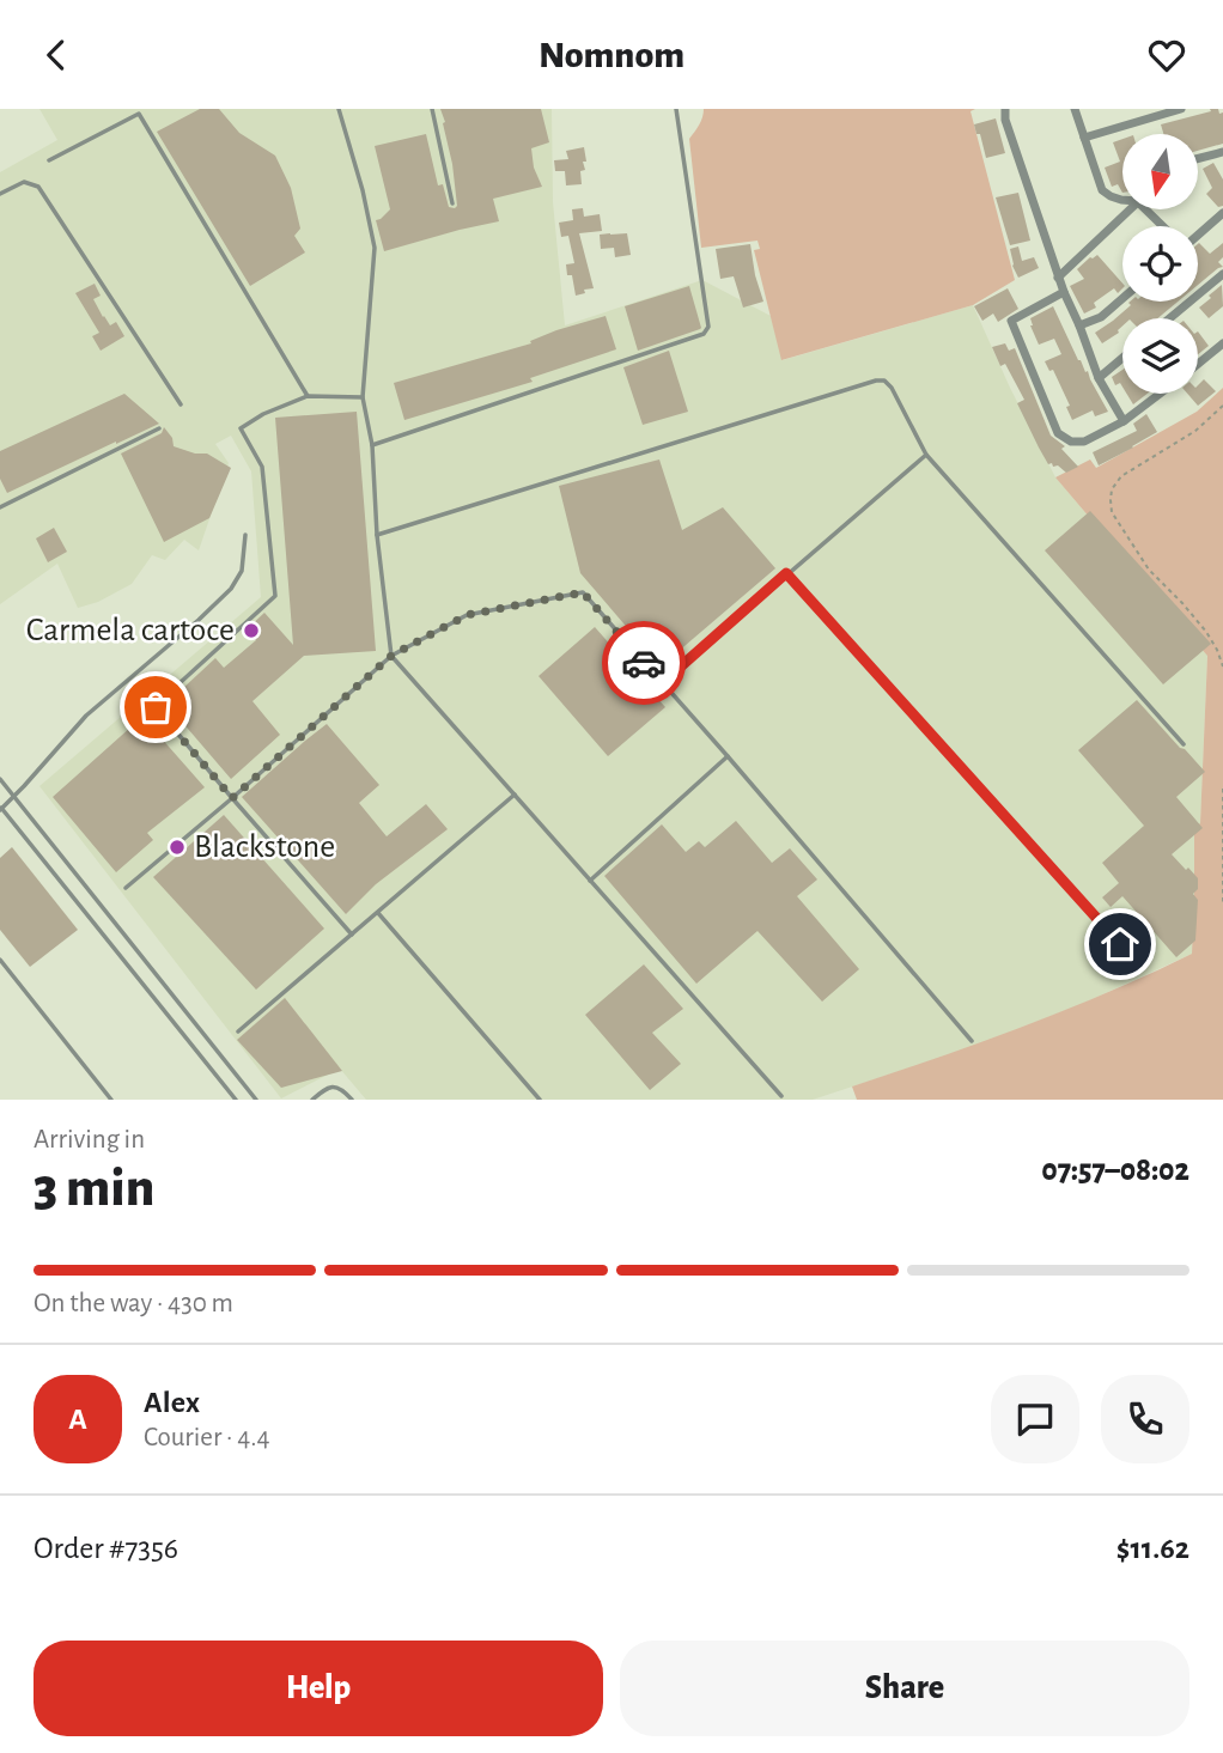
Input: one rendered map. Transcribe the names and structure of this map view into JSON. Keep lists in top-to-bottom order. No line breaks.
{"places":["Carmela cartoce","Blackstone"],"north":"bottom","page":{"header":"Nomnom","heading":["3 min","Arriving in","07:57–08:02"],"panel":["Alex","Courier · 4.4","Order #7356","$11.62"],"bar":"On the way · 430 m","round":"A","buttons":["Help","Share"]}}
